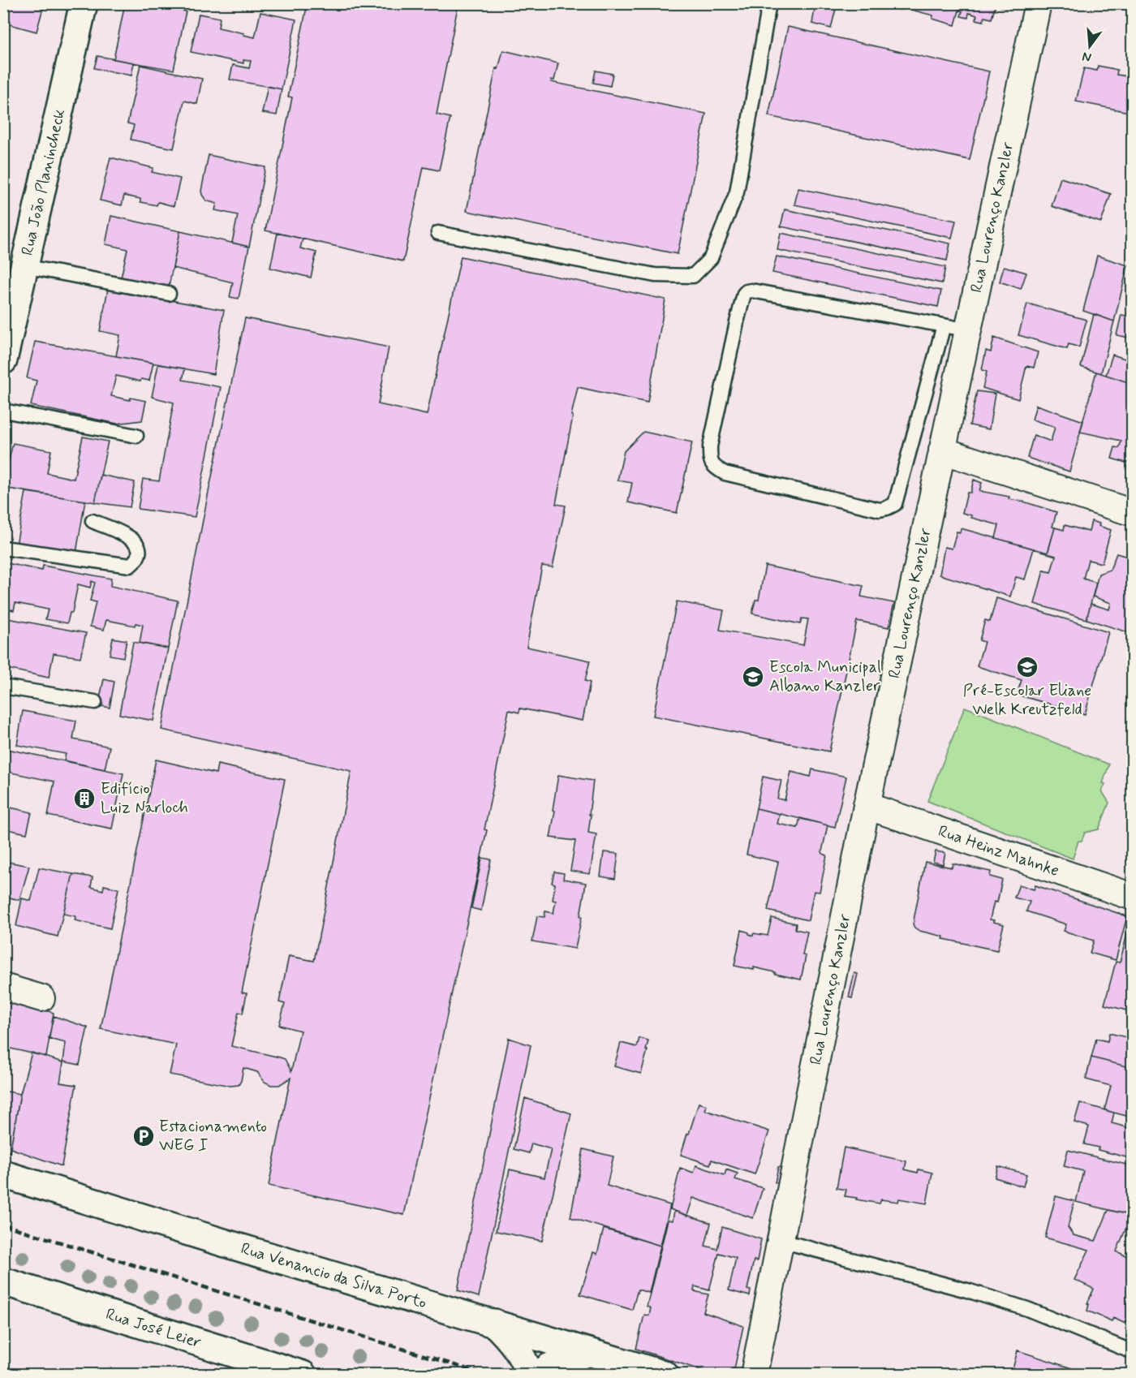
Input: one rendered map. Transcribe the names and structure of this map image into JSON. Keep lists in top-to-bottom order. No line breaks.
{"streets":{"street":["Rua João Planincheck","Rua Lourenço Kanzler","Rua Heinz Mahnke","Rua Venancio da Silva Porto","Rua José Leier"]},"crossings":[["Rua Lourenço Kanzler","Rua Heinz Mahnke"]],"places":{"school or university":["Pré-Escolar Eliane Welk Kreutzfeld","Escola Municipal Albano Kanzler"],"building":["Edifício Luiz Narloch"],"parking":["Estacionamento WEG I"]},"north":"bottom"}
